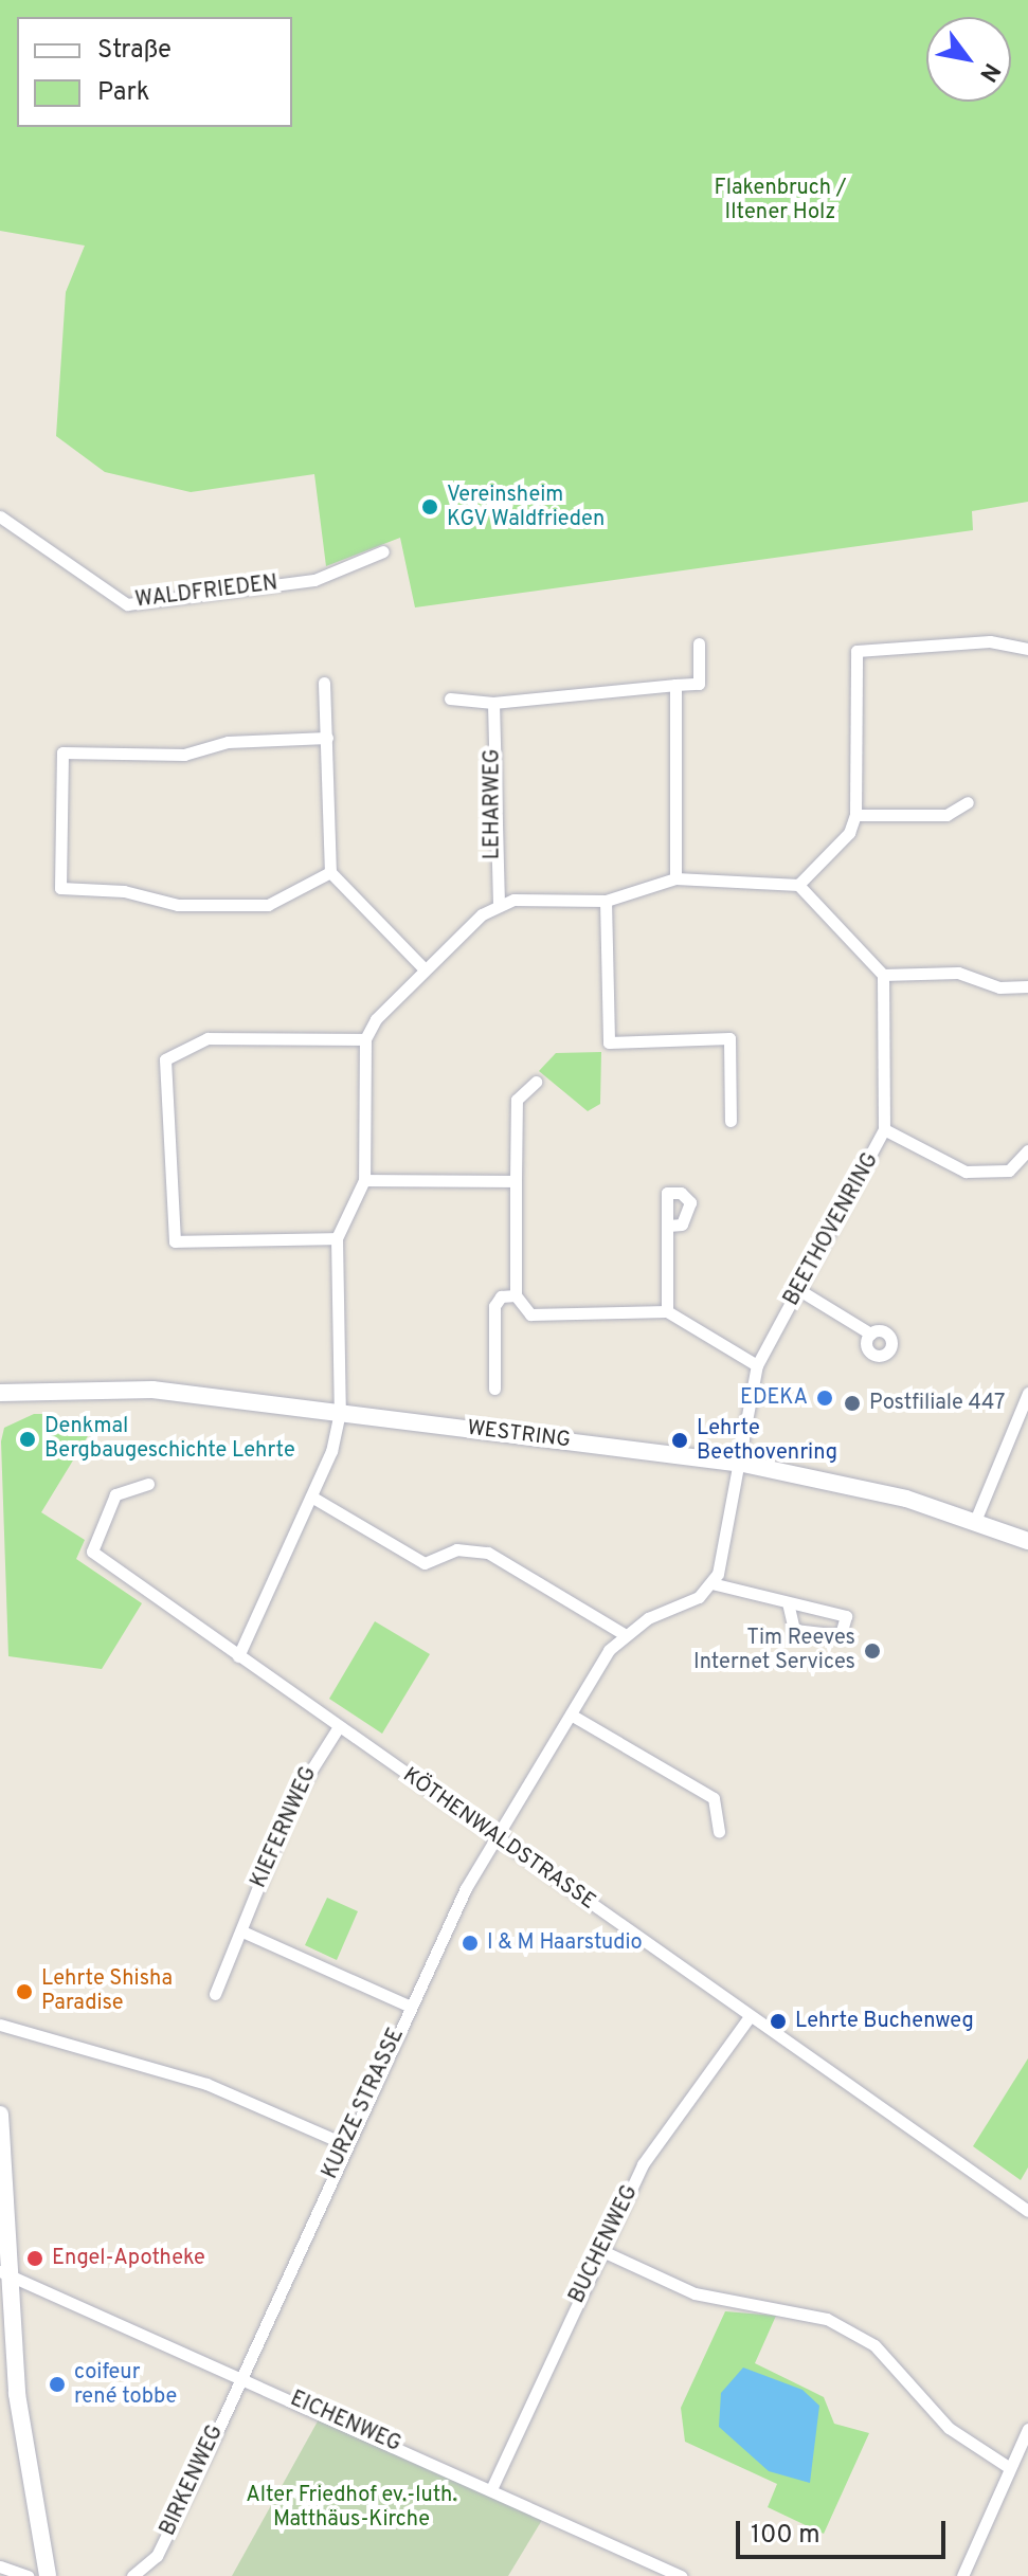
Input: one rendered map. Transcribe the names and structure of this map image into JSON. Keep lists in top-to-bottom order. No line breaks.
{"streets":{"street":["WALDFRIEDEN","LEHARWEG","BEETHOVENRING","WESTRING","KIEFERNWEG","KÖTHENWALDSTRASSE","KURZE STRASSE","BUCHENWEG","EICHENWEG","BIRKENWEG"]},"crossings":[["BEETHOVENRING","WESTRING"],["KIEFERNWEG","KÖTHENWALDSTRASSE"],["KÖTHENWALDSTRASSE","KURZE STRASSE"],["KÖTHENWALDSTRASSE","BUCHENWEG"],["KURZE STRASSE","EICHENWEG"],["KURZE STRASSE","BIRKENWEG"],["BUCHENWEG","EICHENWEG"],["EICHENWEG","BIRKENWEG"]],"parks":["Flakenbruch / Iltener Holz","Alter Friedhof ev.-luth. Matthäus-Kirche"],"places":["Vereinsheim KGV Waldfrieden","EDEKA","Postfiliale 447","Denkmal Bergbaugeschichte Lehrte","Lehrte Beethovenring","Tim Reeves Internet Services","I & M Haarstudio","Lehrte Shisha Paradise","Lehrte Buchenweg","Engel-Apotheke","coifeur rené tobbe"],"legend":["Straße","Park"],"scale_bar":"100 m","north":"bottom right"}
